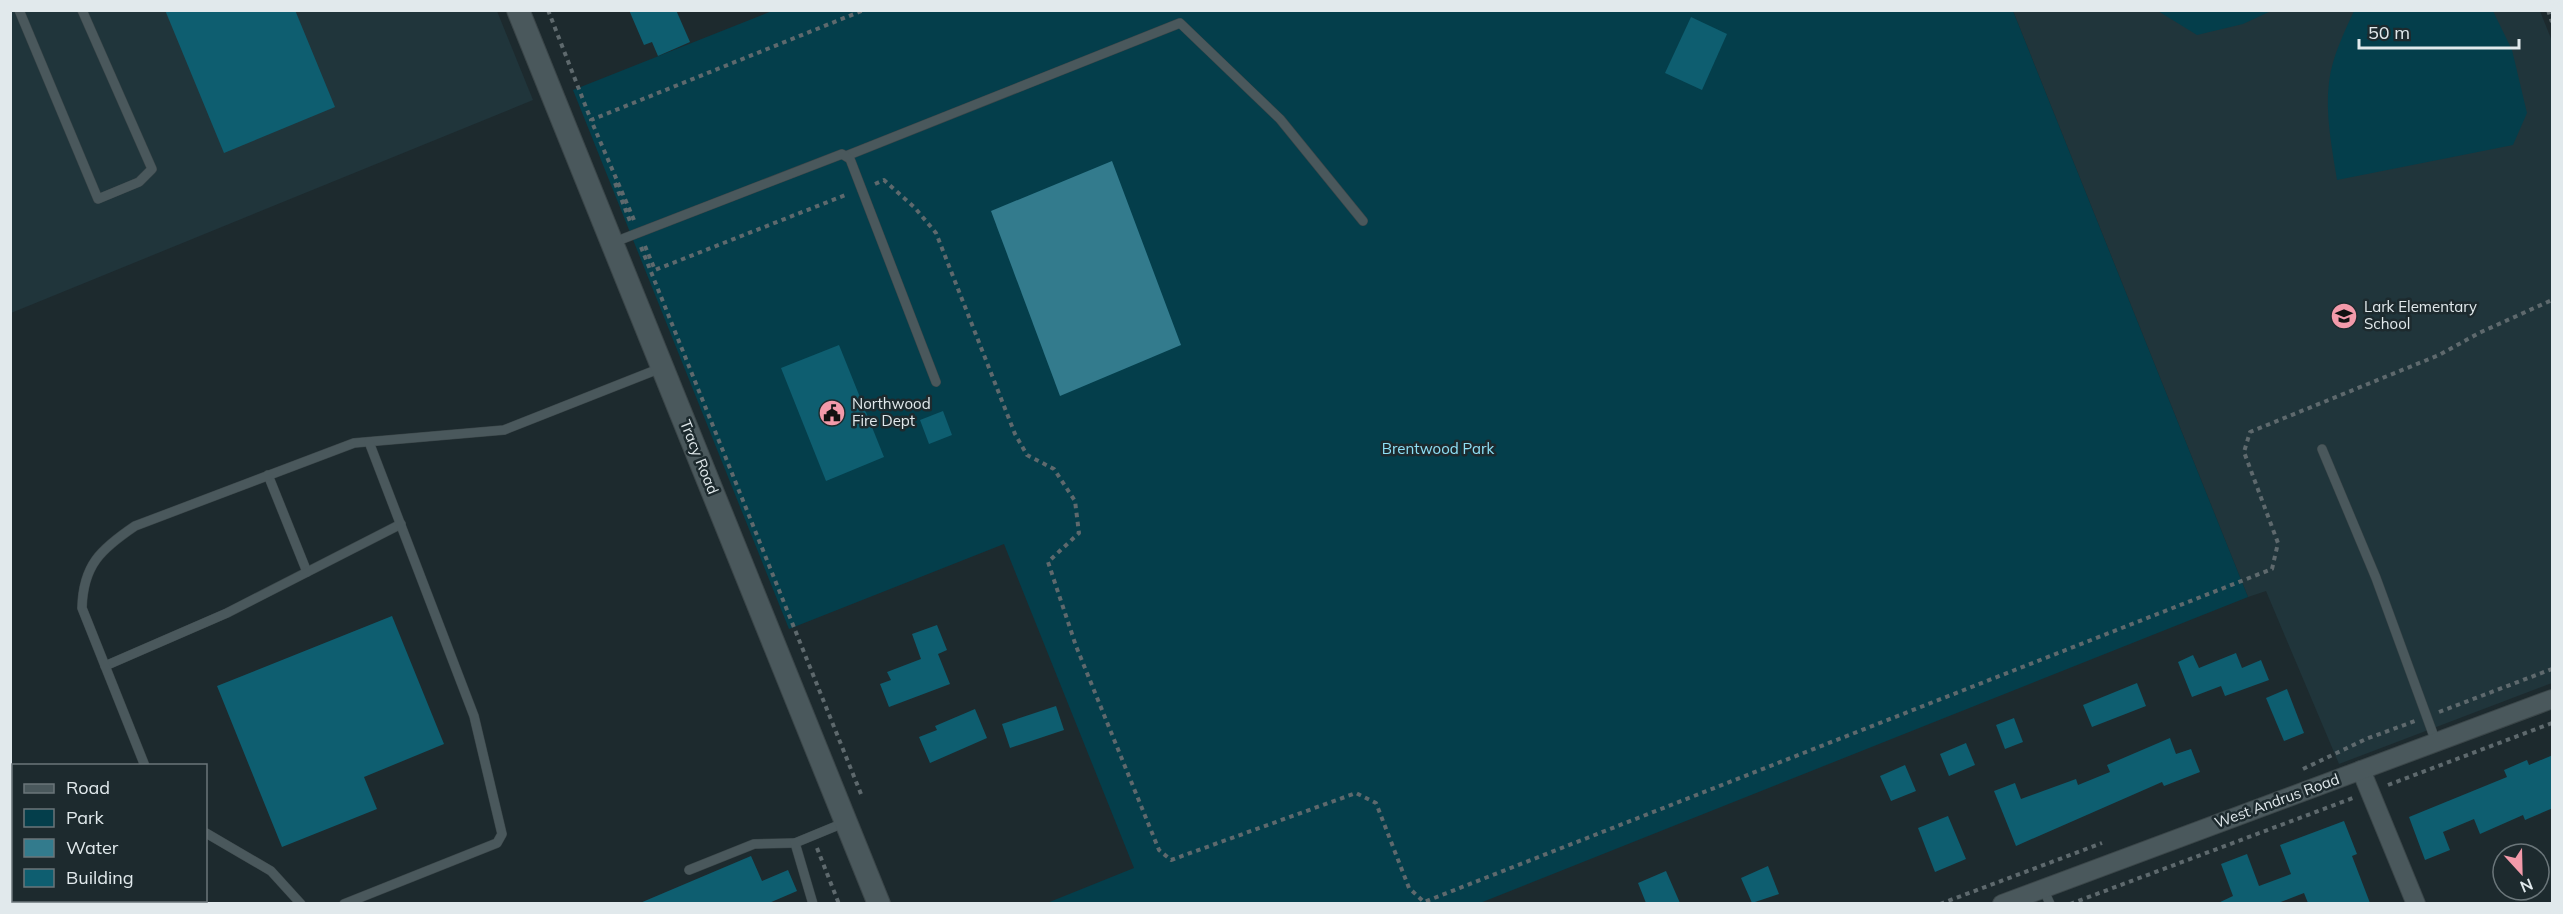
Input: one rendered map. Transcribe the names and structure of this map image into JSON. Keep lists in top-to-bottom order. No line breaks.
{"streets":{"street":["Tracy Road","West Andrus Road"]},"parks":["Brentwood Park"],"places":{"school or university":["Lark Elementary School"],"public building":["Northwood Fire Dept"]},"legend":["Road","Park","Water","Building"],"scale_bar":"50 m","north":"bottom"}
